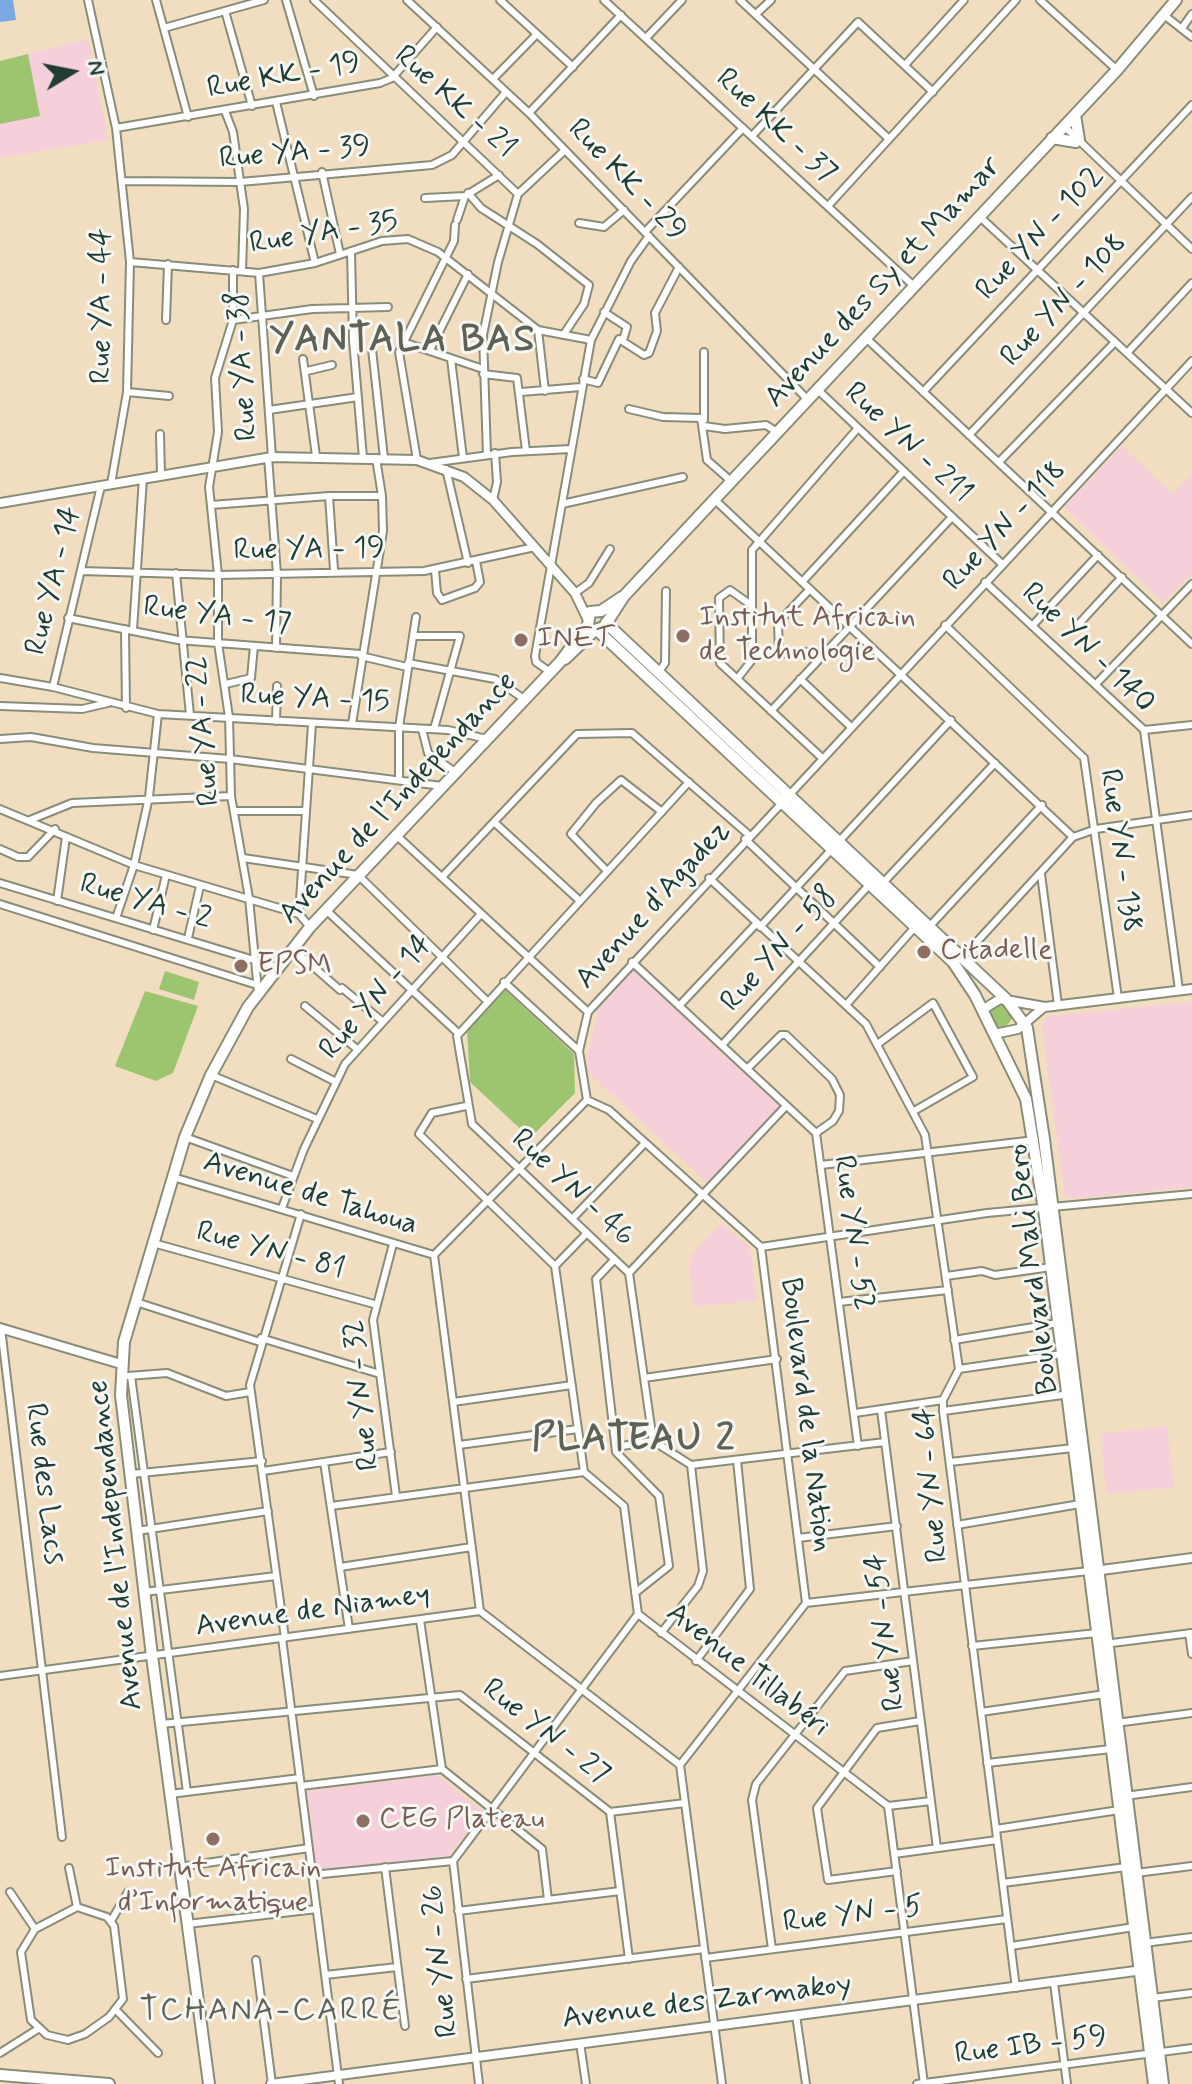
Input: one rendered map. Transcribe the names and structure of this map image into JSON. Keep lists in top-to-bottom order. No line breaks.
{"streets":{"main road":["Avenue des Sy et Mamar","Avenue de l'Independance","Boulevard Mali Bero"],"street":["Rue KK - 19","Rue KK - 21","Rue KK - 37","Rue YA - 39","Rue KK - 29","Rue YA - 35","Rue YN - 102","Rue YN - 108","Rue YA - 44","Rue YA - 38","Rue YN - 211","Rue YN - 118","Rue YA - 19","Rue YA - 14","Rue YA - 17","Rue YN - 140","Rue YA - 15","Rue YA - 22","Rue YN - 138","Rue YA - 2","Avenue d'Agadez","Rue YN - 58","Rue YN - 14","Rue YN - 46","Avenue de Tahoua","Rue YN - 52","Rue YN - 81","Rue YN - 32","Boulevard de la Nation","Rue des Lacs","Rue YN - 64","Avenue de Niamey","Rue YN - 54","Avenue Tillabéri","Rue YN - 27","Rue YN - 5","Rue YN - 26","Avenue des Zarmakoy","Rue IB - 59"]},"crossings":[["Rue KK - 19","Rue KK - 21"],["Rue KK - 19","Rue KK - 29"],["Rue KK - 19","Rue YA - 44"],["Rue KK - 21","Rue YA - 39"],["Rue KK - 21","Rue KK - 29"],["Rue KK - 37","Avenue des Sy et Mamar"],["Rue YA - 39","Rue KK - 29"],["Rue YA - 39","Rue YA - 44"],["Rue KK - 29","Avenue des Sy et Mamar"],["Rue YA - 35","Rue YA - 44"],["Rue YA - 35","Rue YA - 38"],["Rue YA - 35","Rue YA - 22"],["Avenue des Sy et Mamar","Rue YN - 211"],["Avenue des Sy et Mamar","Avenue de l'Independance"],["Avenue des Sy et Mamar","Boulevard Mali Bero"],["Rue YA - 44","Rue YA - 14"],["Rue YA - 38","Rue YA - 19"],["Rue YA - 38","Rue YA - 17"],["Rue YN - 211","Rue YN - 118"],["Rue YN - 118","Rue YN - 140"],["Rue YN - 118","Rue YN - 138"],["Rue YN - 118","Avenue d'Agadez"],["Rue YN - 118","Boulevard Mali Bero"],["Rue YA - 19","Rue YA - 14"],["Rue YA - 19","Rue YA - 22"],["Rue YA - 14","Rue YA - 17"],["Rue YA - 14","Rue YA - 15"],["Rue YA - 17","Rue YA - 22"],["Rue YA - 17","Avenue de l'Independance"],["Rue YA - 15","Rue YA - 22"],["Rue YA - 15","Avenue de l'Independance"],["Rue YA - 22","Avenue de l'Independance"],["Rue YA - 22","Rue YA - 2"],["Avenue de l'Independance","Rue YA - 2"],["Avenue de l'Independance","Avenue de Tahoua"],["Avenue de l'Independance","Rue YN - 81"],["Avenue de l'Independance","Boulevard Mali Bero"],["Avenue de l'Independance","Avenue de Niamey"],["Avenue de l'Independance","Rue YN - 27"],["Avenue d'Agadez","Rue YN - 52"],["Avenue d'Agadez","Boulevard Mali Bero"],["Avenue d'Agadez","Boulevard de la Nation"],["Avenue d'Agadez","Rue YN - 64"],["Rue YN - 58","Rue YN - 52"],["Rue YN - 58","Boulevard Mali Bero"],["Rue YN - 58","Rue YN - 64"],["Rue YN - 14","Avenue de Tahoua"],["Avenue de Tahoua","Rue YN - 32"],["Rue YN - 81","Rue YN - 32"],["Boulevard Mali Bero","Avenue des Zarmakoy"],["Boulevard Mali Bero","Rue IB - 59"],["Rue des Lacs","Avenue de Niamey"],["Rue YN - 64","Rue YN - 5"],["Rue YN - 64","Avenue des Zarmakoy"],["Rue YN - 26","Avenue des Zarmakoy"]],"districts":["YANTALA BAS","PLATEAU 2","TCHANA-CARRÉ"],"places":["Institut Africain de Technologie","INET","Citadelle","EPSM","CEG Plateau","Institut Africain d’Informatique"],"north":"right"}
